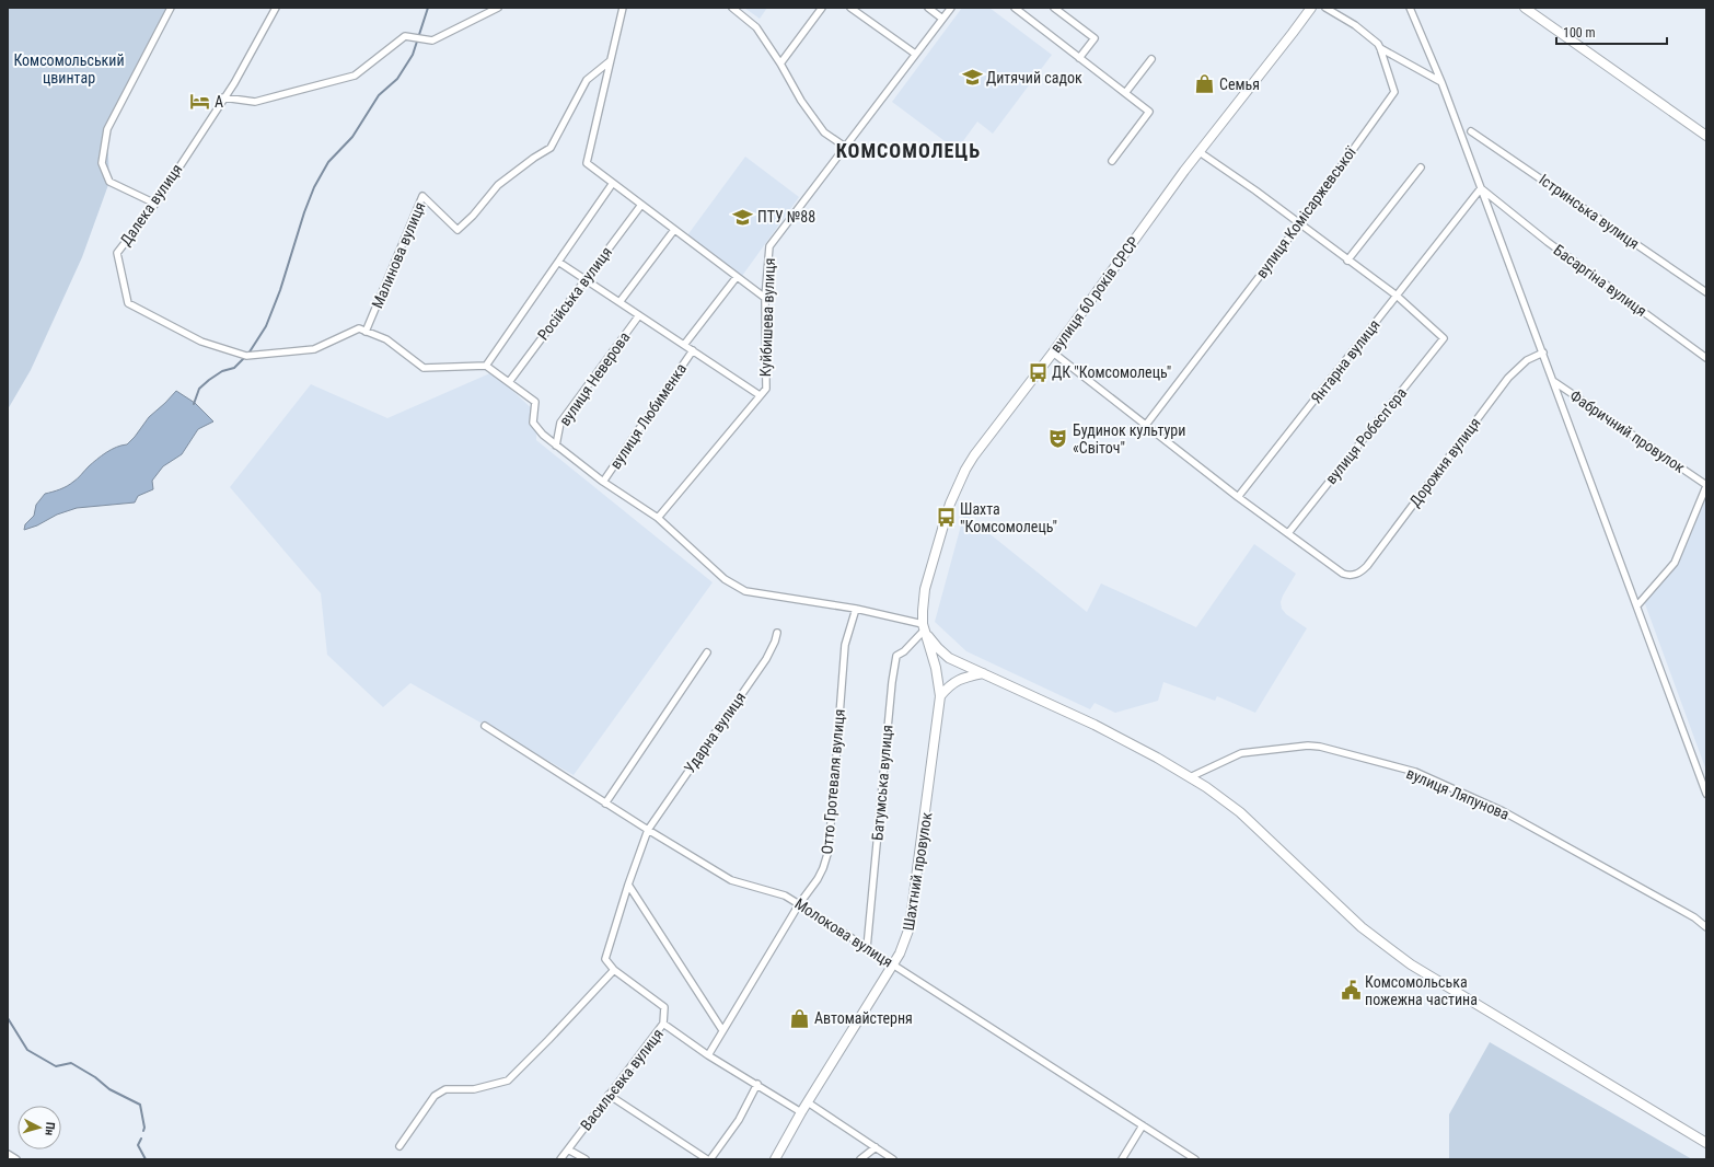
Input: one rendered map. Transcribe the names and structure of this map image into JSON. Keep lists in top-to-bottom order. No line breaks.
{"streets":{"street":["Далека вулиця","Істринська вулиця","вулиця Комісаржевської","Малинова вулиця","Басаргіна вулиця","Російська вулиця","вулиця 60 років СРСР","Куйбишева вулиця","Янтарна вулиця","вулиця Неверова","вулиця Любименка","Фабричний провулок","вулиця Робесп'єра","Дорожня вулиця","Ударна вулиця","Отто Гротеваля вулиця","Батумська вулиця","вулиця Ляпунова","Шахтний провулок","Молокова вулиця","Васильєвка вулиця"]},"crossings":[["Далека вулиця","Малинова вулиця"],["Басаргіна вулиця","Янтарна вулиця"],["вулиця 60 років СРСР","Батумська вулиця"],["вулиця 60 років СРСР","Шахтний провулок"],["Янтарна вулиця","вулиця Робесп'єра"],["вулиця Робесп'єра","Дорожня вулиця"],["Ударна вулиця","Молокова вулиця"],["Отто Гротеваля вулиця","Молокова вулиця"],["Отто Гротеваля вулиця","Васильєвка вулиця"],["Батумська вулиця","Шахтний провулок"],["Батумська вулиця","Молокова вулиця"],["Шахтний провулок","Молокова вулиця"],["Шахтний провулок","Васильєвка вулиця"]],"districts":["КОМСОМОЛЕЦЬ"],"parks":["Комсомольський цвинтар"],"places":{"school or university":["Дитячий садок","ПТУ №88"],"shop":["Семья","Автомайстерня"],"hotel":["А"],"bus stop":["ДК \"Комсомолець\"","Шахта \"Комсомолець\""],"theatre":["Будинок культури «Світоч\""],"public building":["Комсомольська пожежна частина"]},"scale_bar":"100 m","north":"right"}
